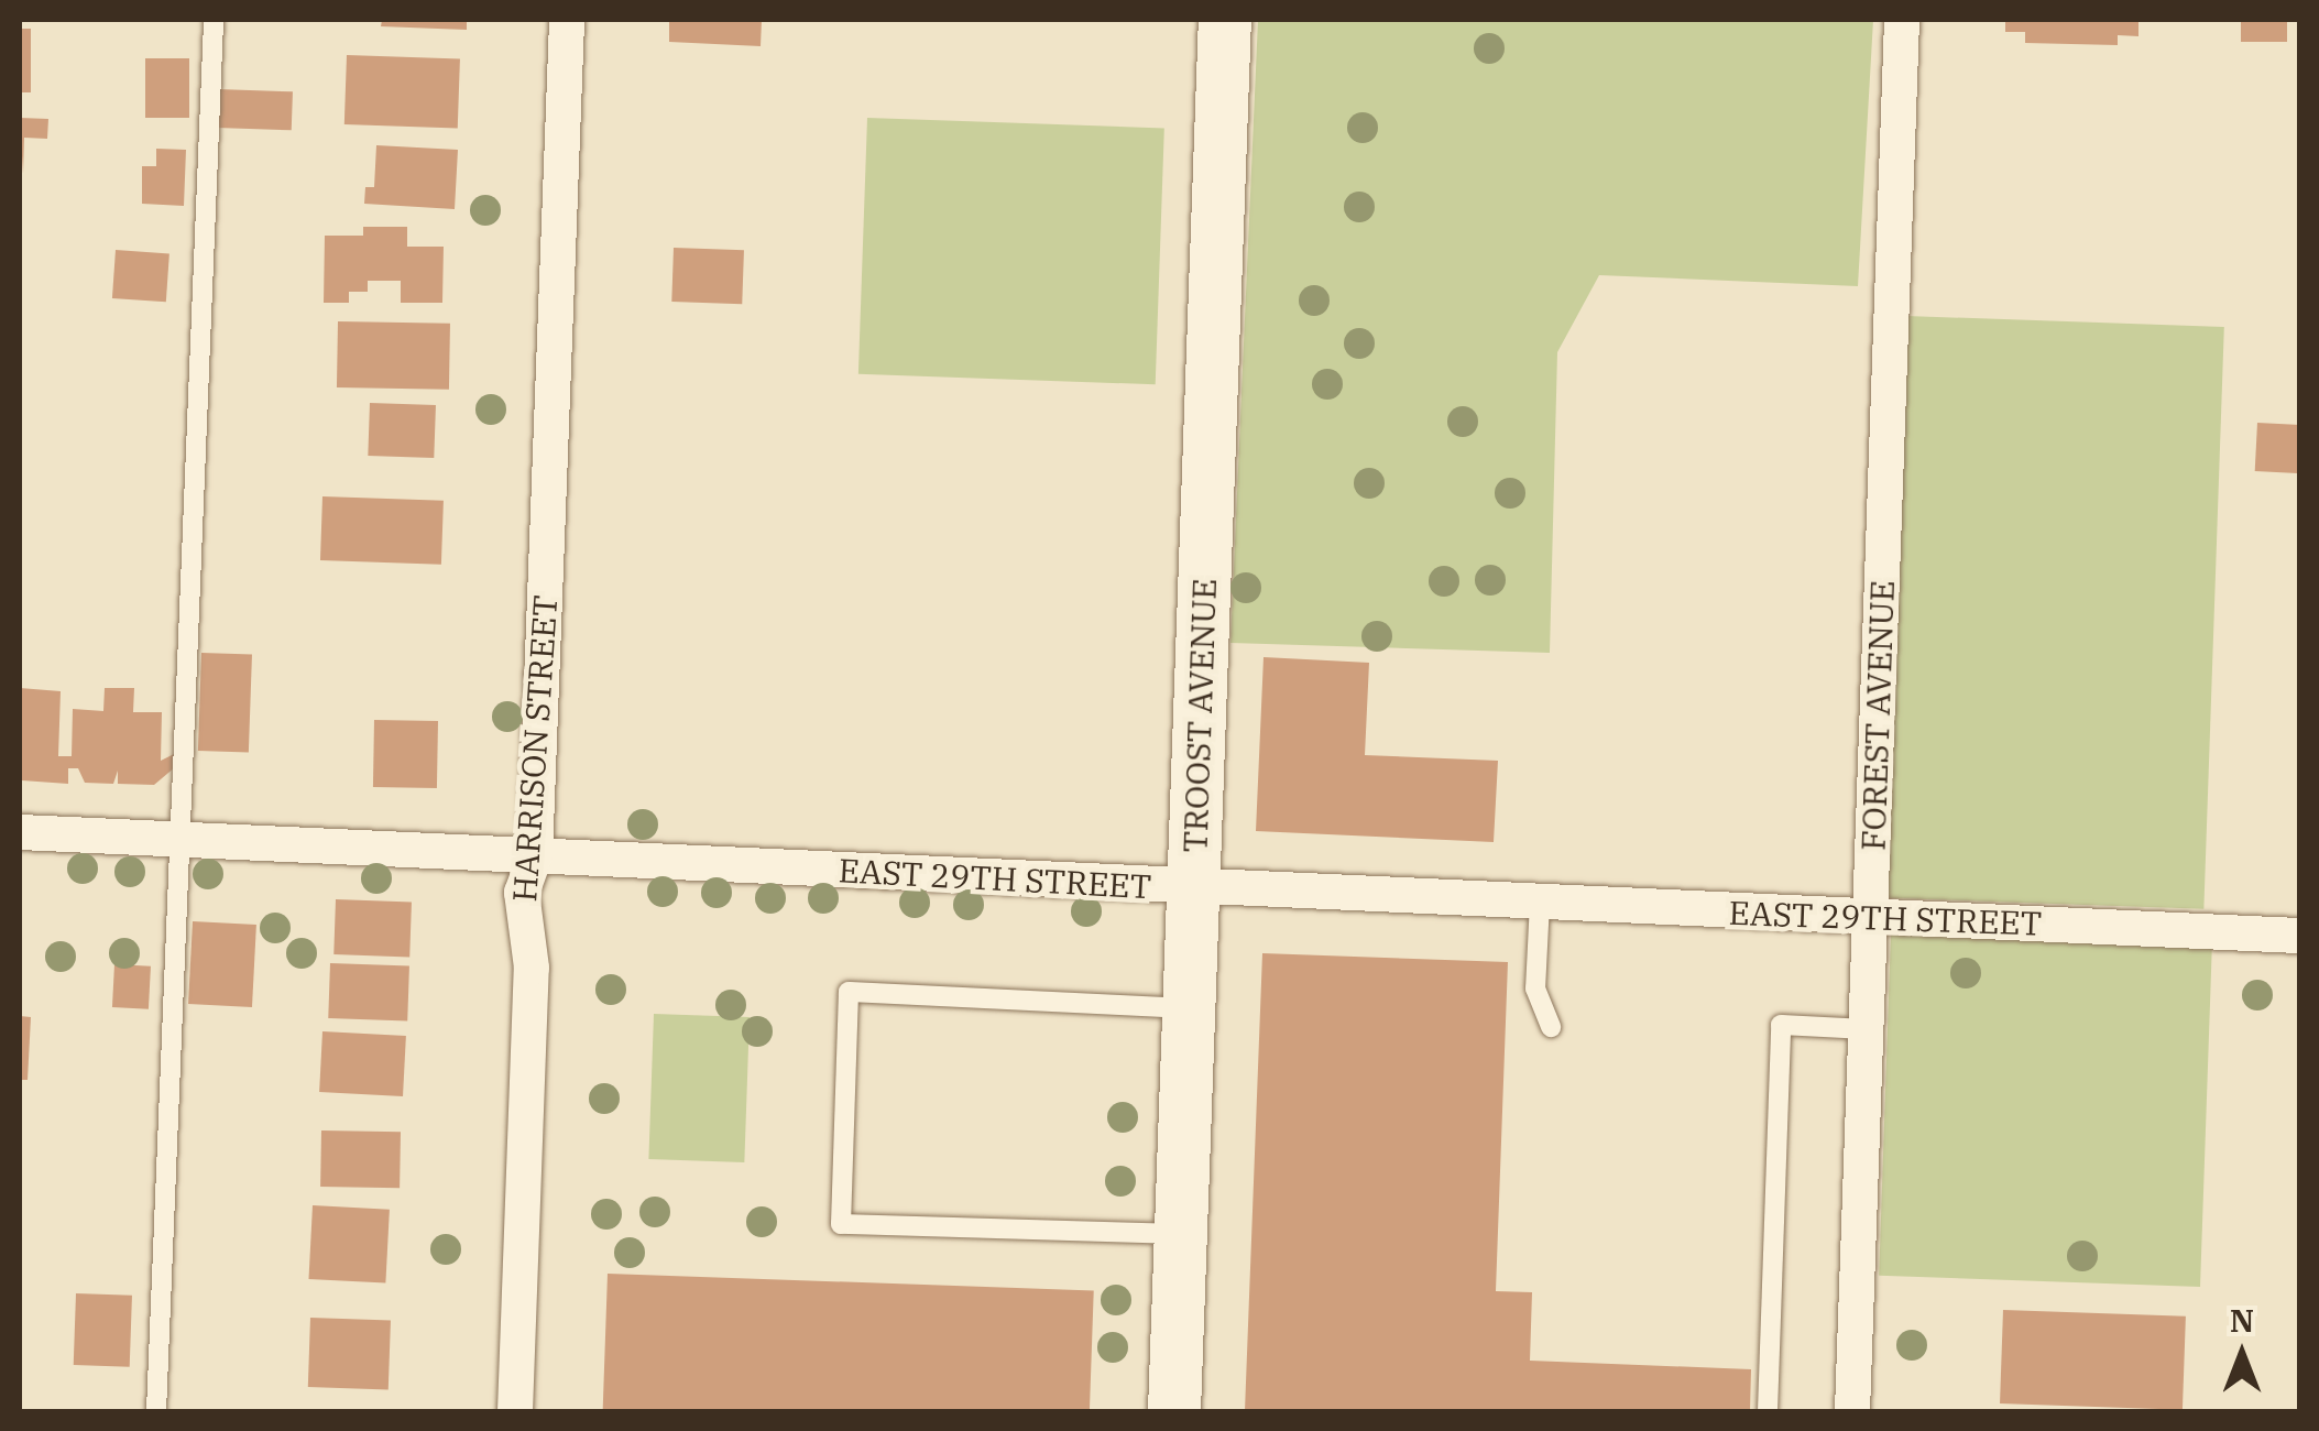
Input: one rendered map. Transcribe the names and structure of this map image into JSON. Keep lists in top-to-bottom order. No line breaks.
{"streets":{"main road":["TROOST AVENUE"],"street":["FOREST AVENUE","HARRISON STREET","EAST 29TH STREET"]},"crossings":[["TROOST AVENUE","EAST 29TH STREET"],["FOREST AVENUE","EAST 29TH STREET"],["HARRISON STREET","EAST 29TH STREET"]],"north":"top"}
